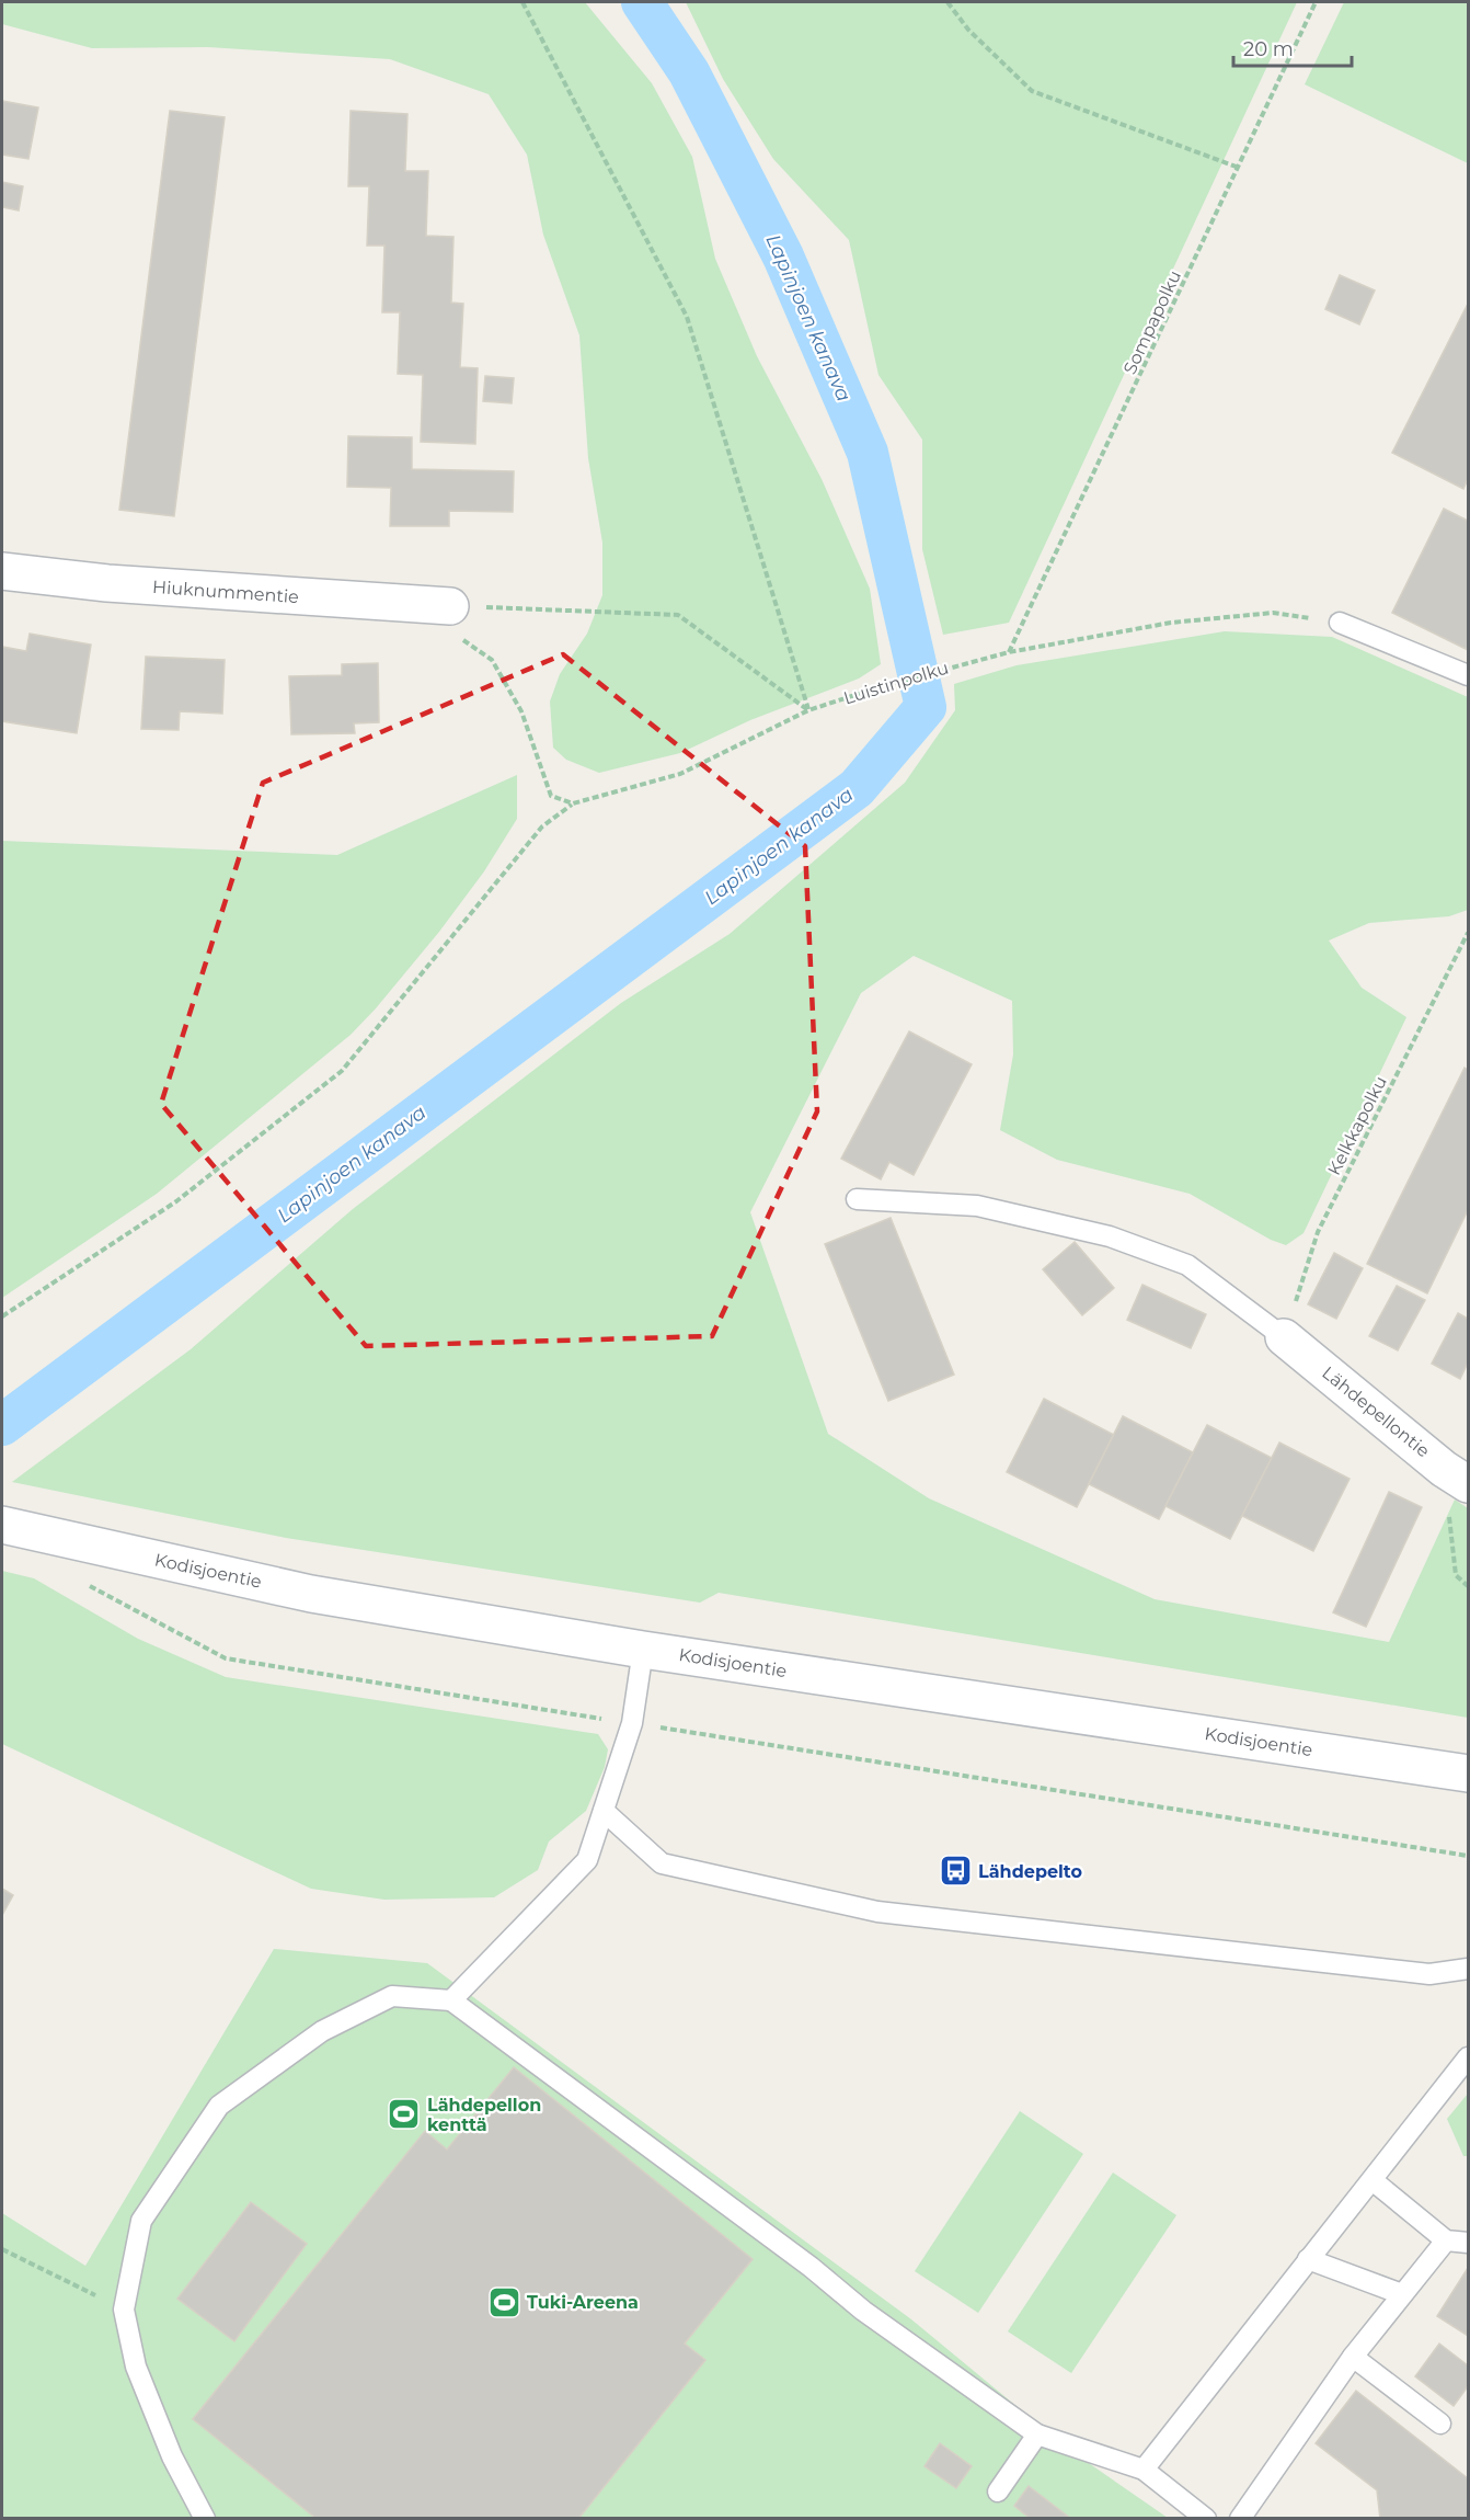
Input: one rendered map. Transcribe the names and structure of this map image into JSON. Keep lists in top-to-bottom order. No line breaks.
{"streets":{"street":["Hiuknummentie","Lähdepellontie","Kodisjoentie"],"path":["Sompapolku","Luistinpolku","Kelkkapolku"]},"crossings":[["Sompapolku","Luistinpolku"],["Kelkkapolku","Lähdepellontie"]],"water":["Lapinjoen kanava"],"places":{"bus stop":["Lähdepelto"],"sports":["Lähdepellon kenttä","Tuki-Areena"]},"scale_bar":"20 m"}
